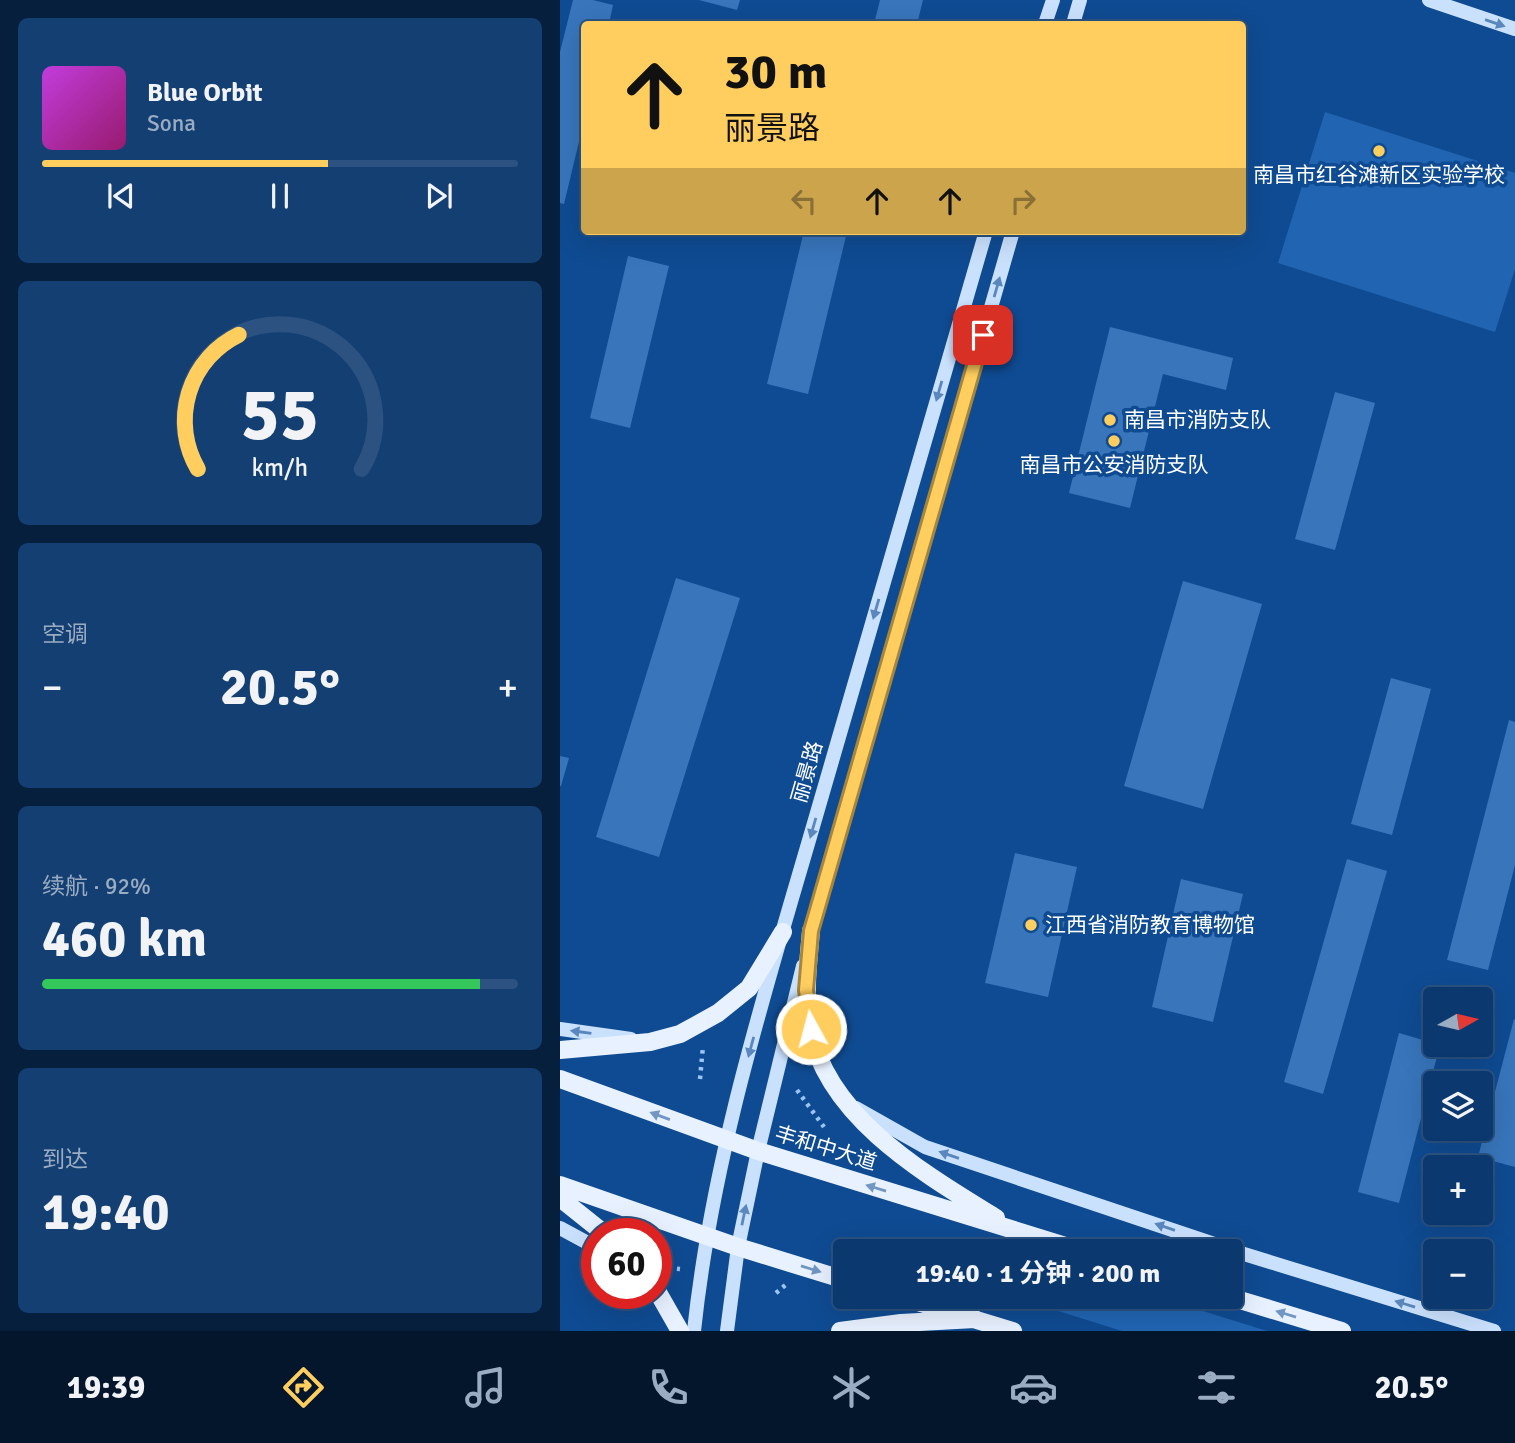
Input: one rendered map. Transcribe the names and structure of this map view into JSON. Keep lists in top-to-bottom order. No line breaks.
{"streets":{"main road":["丰和中大道"],"street":["丽景路"]},"crossings":[["丽景路","丰和中大道"]],"places":["南昌市红谷滩新区实验学校","南昌市消防支队","南昌市公安消防支队","江西省消防教育博物馆"],"north":"right","page":{"turn":["30 m","丽景路"],"song":["Blue Orbit","Sona"],"tile":["空调",["续航 · 92%","460 km"],["到达","19:40"]],"heat":["−","20.5°","+"],"map_buttons":["+","−"],"limit":"60","trip":"19:40 · 1 分钟 · 200 m","tabs":["19:39","20.5°"],"gauge":["55","km/h"]}}
